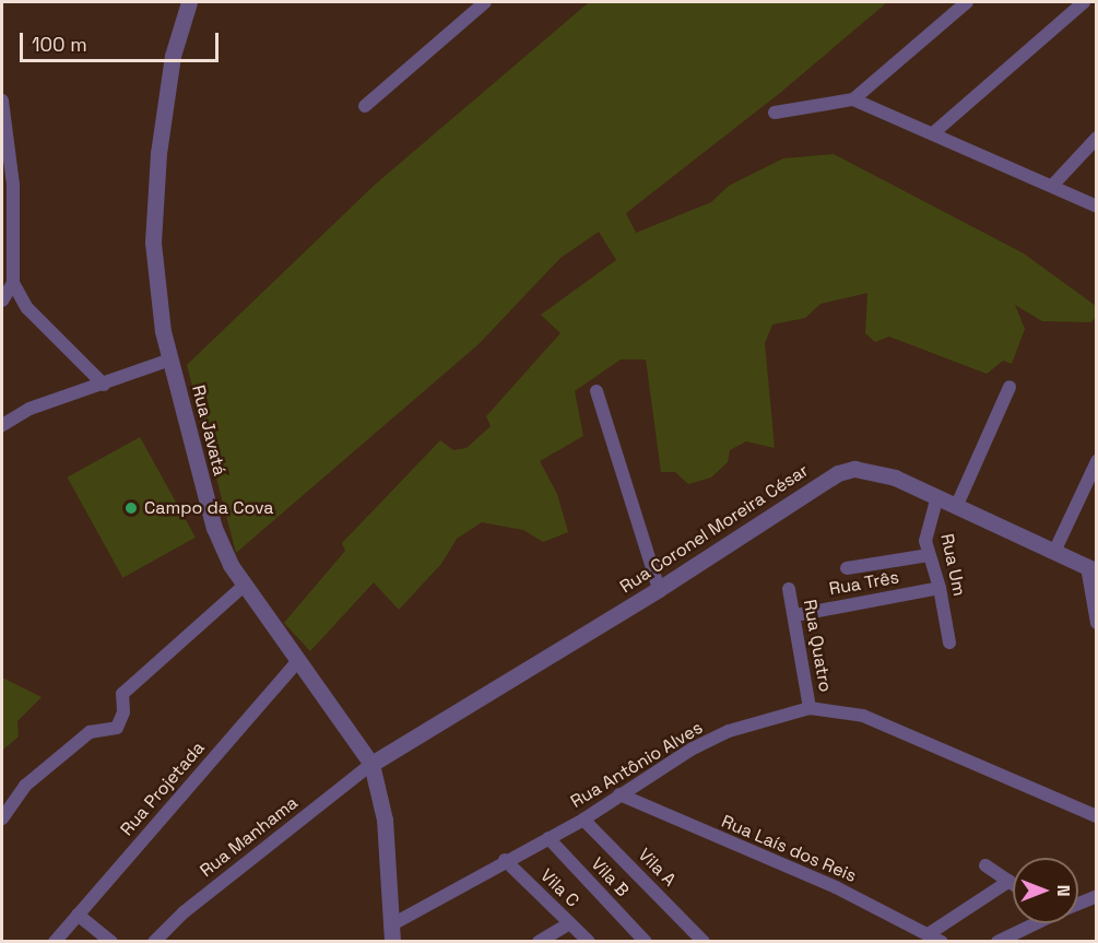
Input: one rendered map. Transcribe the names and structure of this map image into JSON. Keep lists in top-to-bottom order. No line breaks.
{"streets":{"street":["Rua Javatá","Rua Coronel Moreira César","Rua Um","Rua Três","Rua Quatro","Rua Antônio Alves","Rua Projetada","Rua Manhama","Rua Laís dos Reis","Vila A","Vila B","Vila C"]},"crossings":[["Rua Javatá","Rua Coronel Moreira César"],["Rua Javatá","Rua Antônio Alves"],["Rua Javatá","Rua Projetada"],["Rua Javatá","Rua Manhama"],["Rua Coronel Moreira César","Rua Um"],["Rua Coronel Moreira César","Rua Manhama"],["Rua Um","Rua Três"],["Rua Três","Rua Quatro"],["Rua Quatro","Rua Antônio Alves"],["Rua Antônio Alves","Rua Laís dos Reis"],["Rua Antônio Alves","Vila A"],["Rua Antônio Alves","Vila B"],["Rua Antônio Alves","Vila C"]],"places":["Campo da Cova"],"scale_bar":"100 m","north":"right"}
